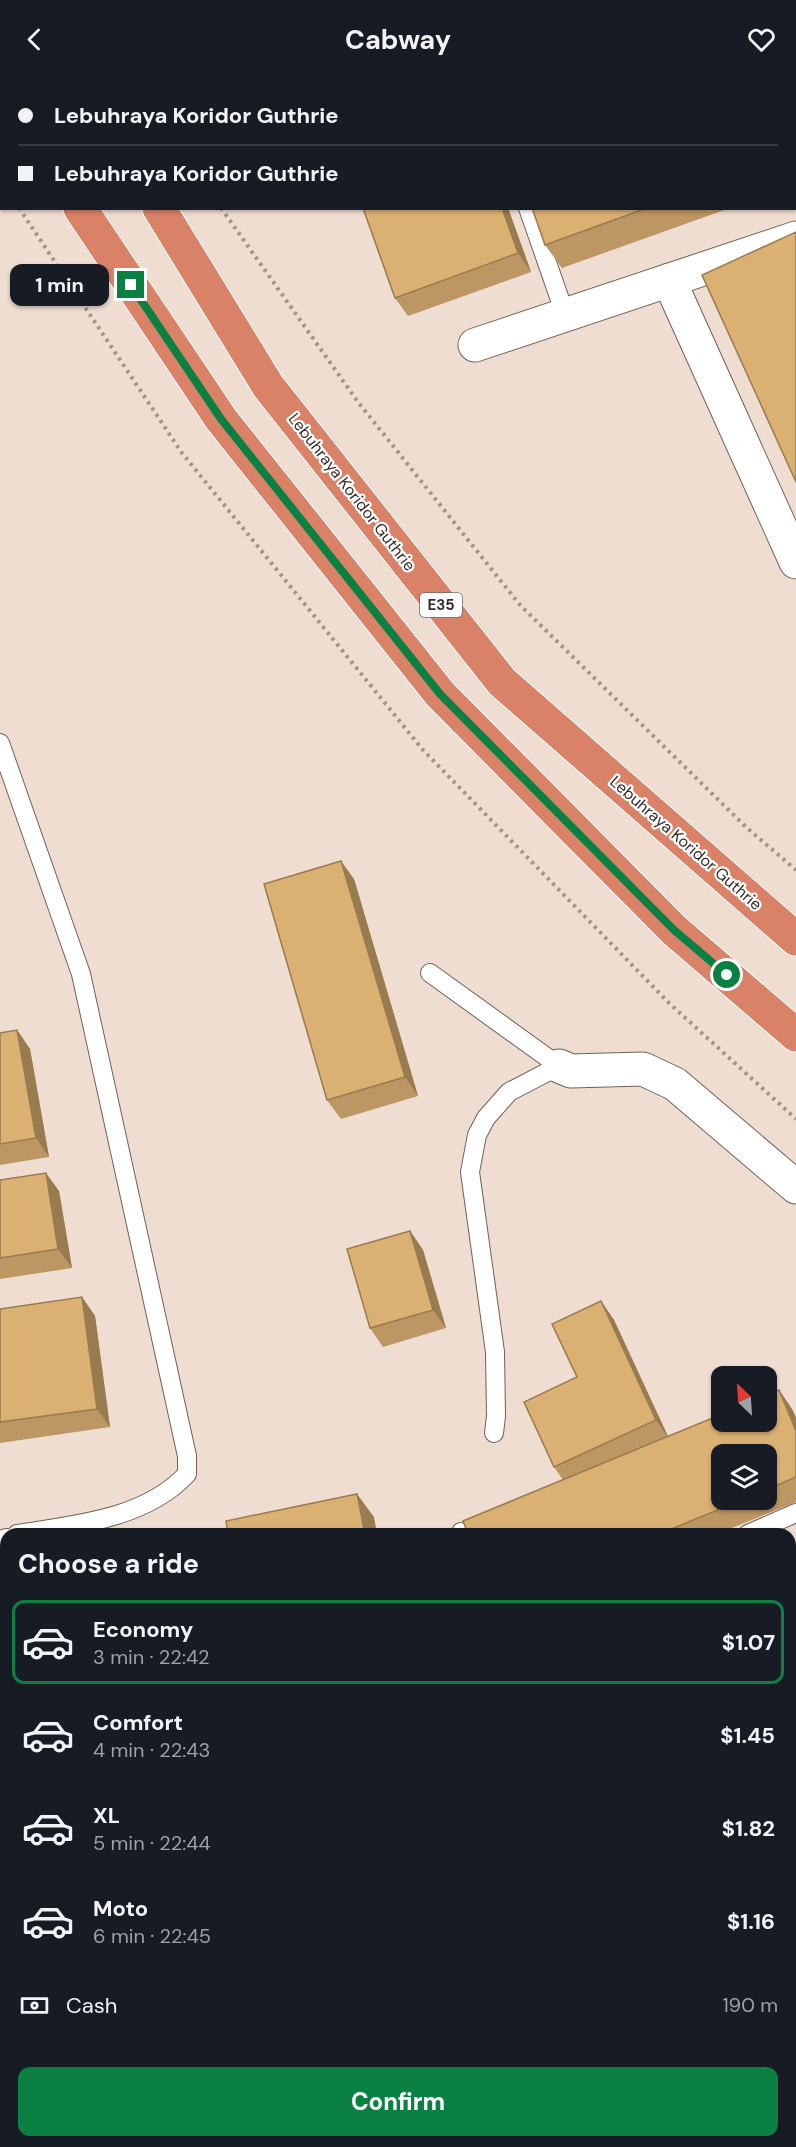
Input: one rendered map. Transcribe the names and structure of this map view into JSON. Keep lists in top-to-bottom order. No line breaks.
{"streets":{"highway":["Lebuhraya Koridor Guthrie","E35"]},"north":"top left","page":{"header":"Cabway","banner":["Lebuhraya Koridor Guthrie","Lebuhraya Koridor Guthrie"],"bubble":"1 min","heading":"Choose a ride","list":[{"name":"Economy","note":"3 min · 22:42","value":"$1.07"},{"name":"Comfort","note":"4 min · 22:43","value":"$1.45"},{"name":"XL","note":"5 min · 22:44","value":"$1.82"},{"name":"Moto","note":"6 min · 22:45","value":"$1.16"}],"pay":["Cash","190 m"],"buttons":"Confirm"}}
